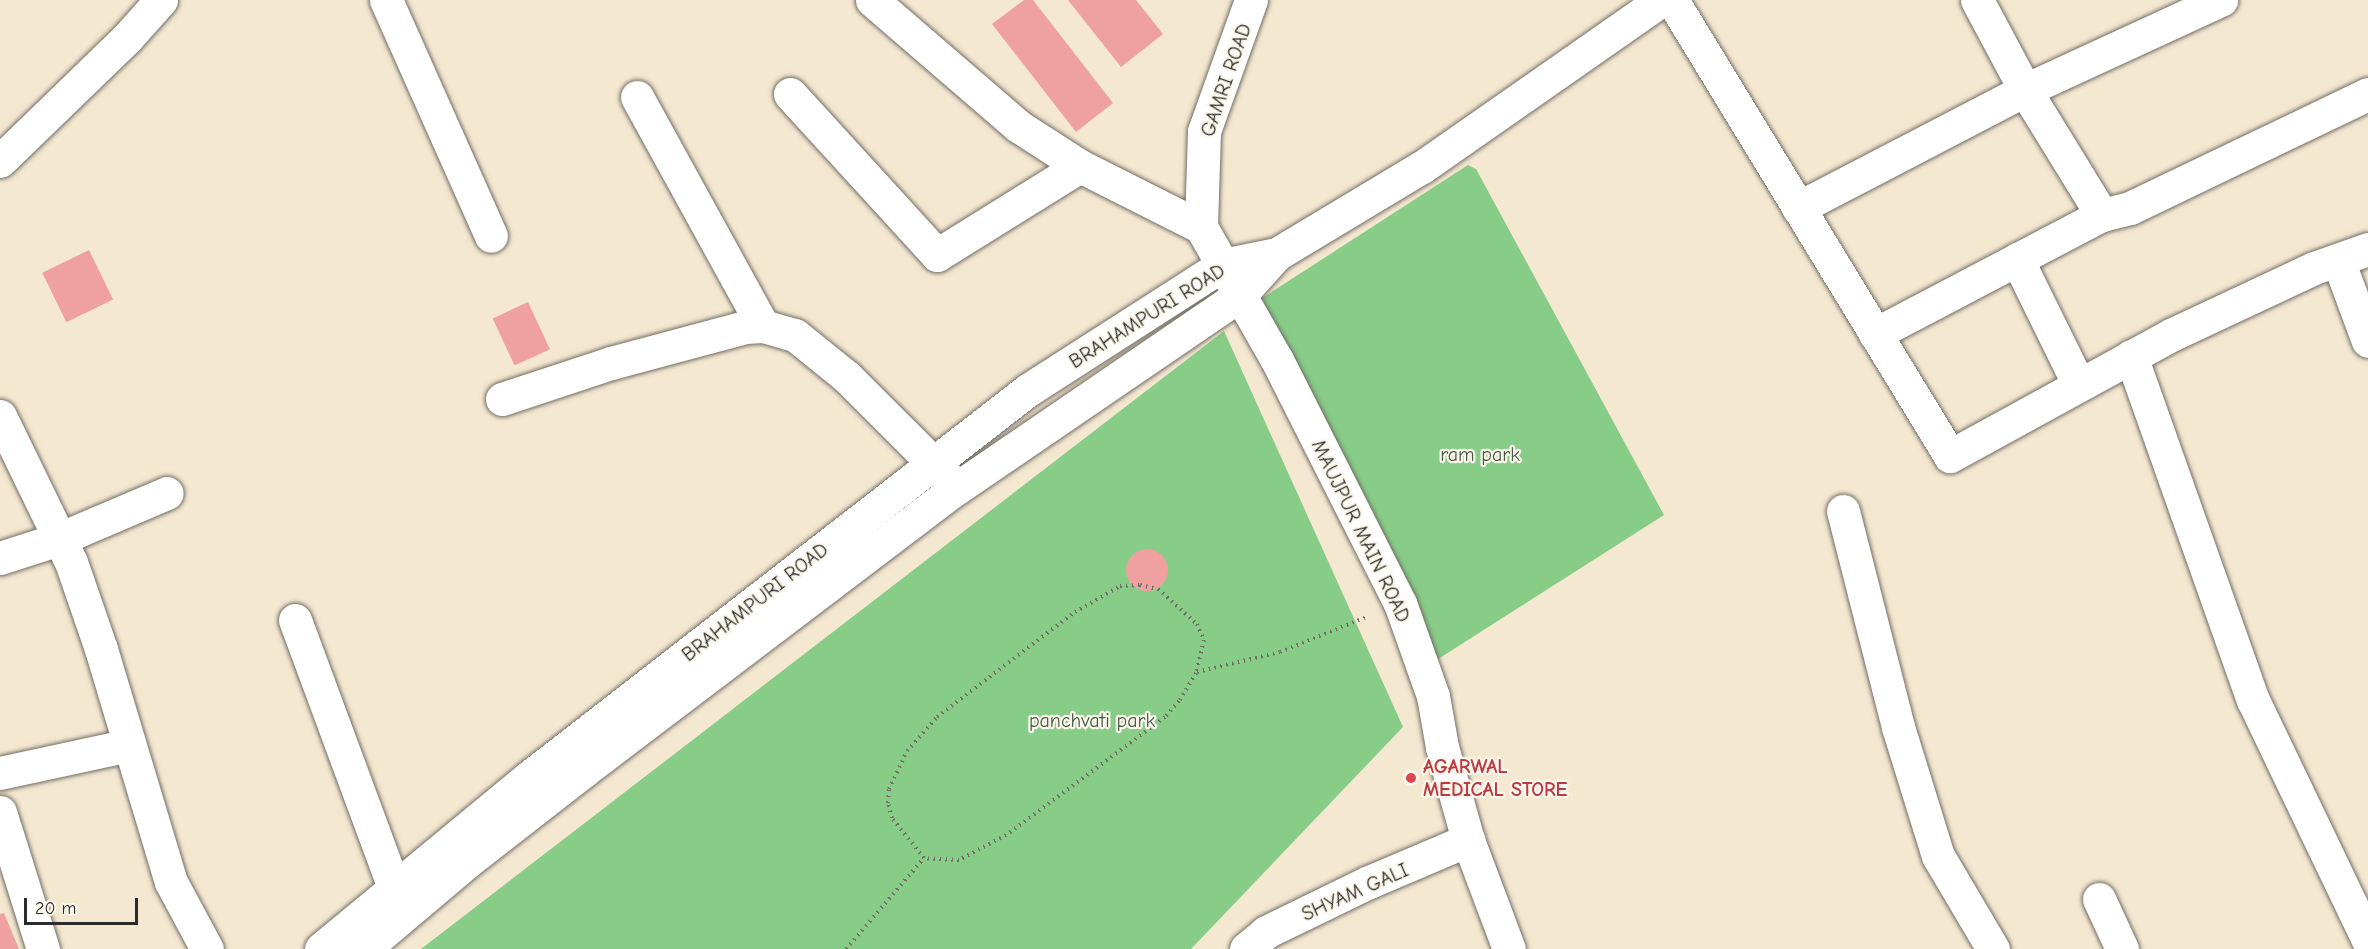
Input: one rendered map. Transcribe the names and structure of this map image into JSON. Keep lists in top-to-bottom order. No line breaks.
{"streets":{"street":["GAMRI ROAD","BRAHAMPURI ROAD","MAUJPUR MAIN ROAD","SHYAM GALI"]},"crossings":[["BRAHAMPURI ROAD","MAUJPUR MAIN ROAD"],["MAUJPUR MAIN ROAD","SHYAM GALI"]],"parks":["ram park","panchvati park"],"places":["AGARWAL MEDICAL STORE"],"scale_bar":"20 m"}
